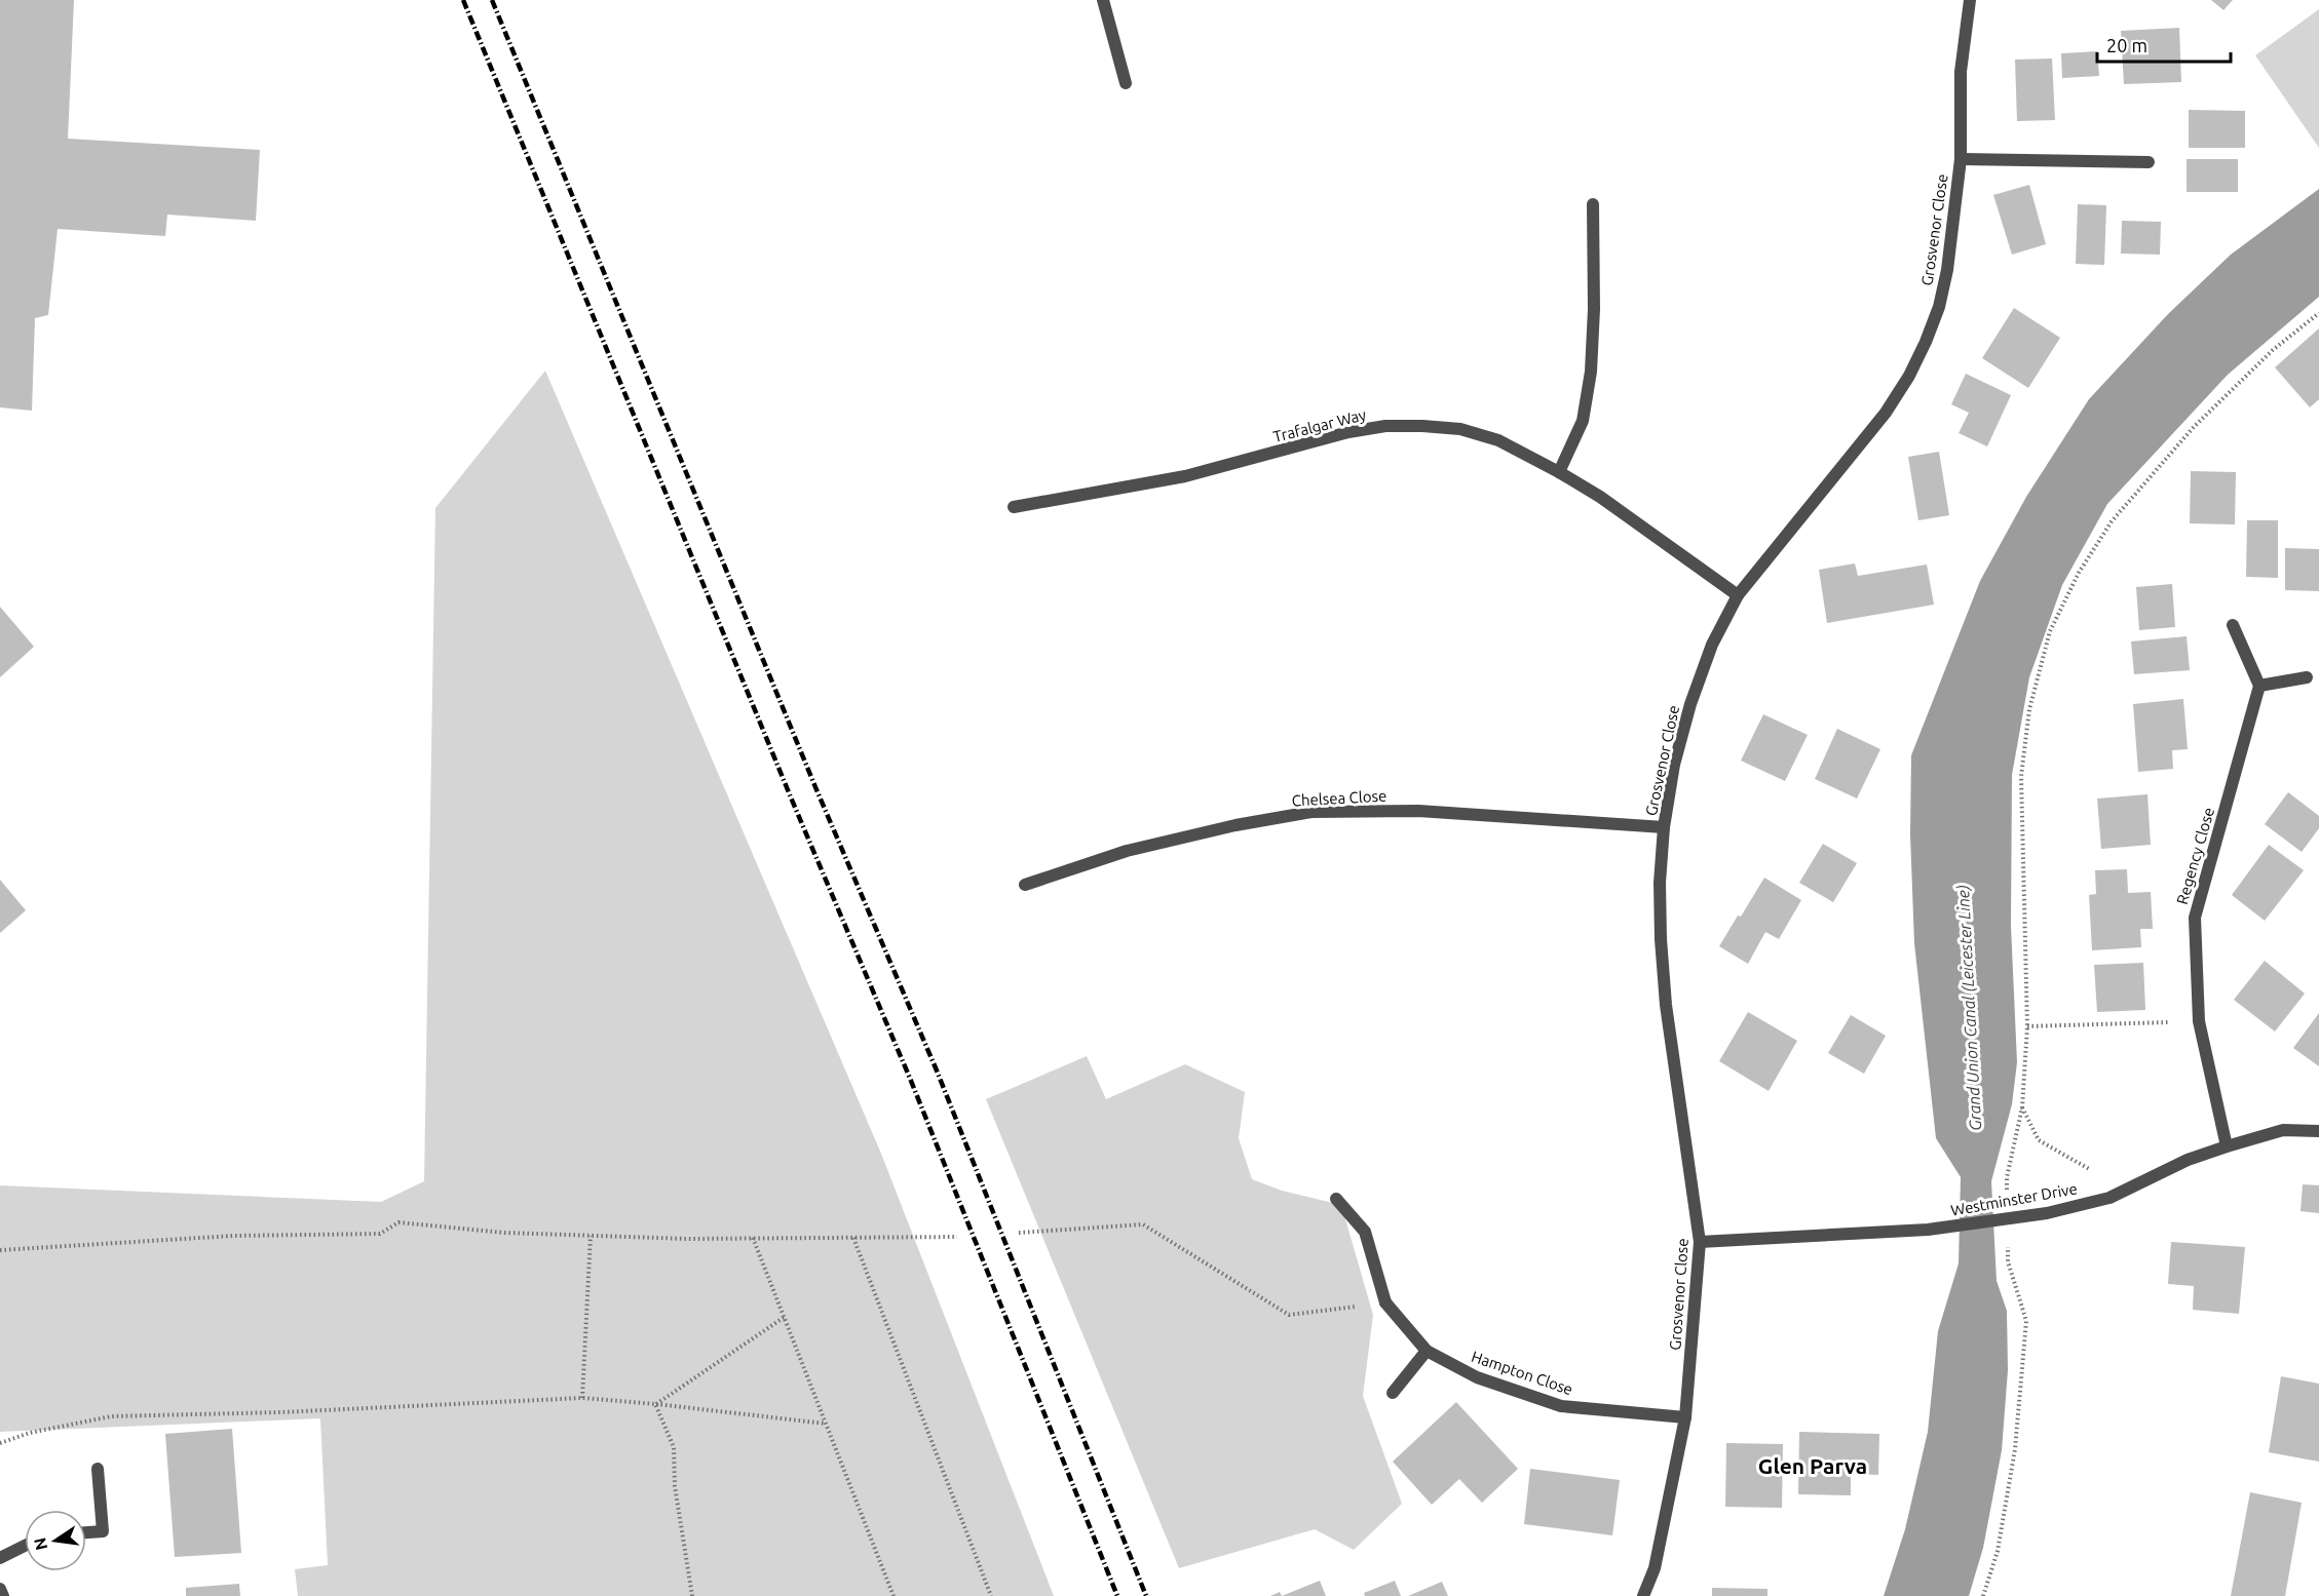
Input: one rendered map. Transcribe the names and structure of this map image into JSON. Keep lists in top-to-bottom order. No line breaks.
{"streets":{"street":["Grosvenor Close","Trafalgar Way","Chelsea Close","Regency Close","Westminster Drive","Hampton Close"]},"crossings":[["Grosvenor Close","Trafalgar Way"],["Grosvenor Close","Chelsea Close"],["Grosvenor Close","Westminster Drive"],["Grosvenor Close","Hampton Close"],["Regency Close","Westminster Drive"]],"districts":["Glen Parva"],"water":["Grand Union Canal (Leicester Line)"],"scale_bar":"20 m","north":"left"}
